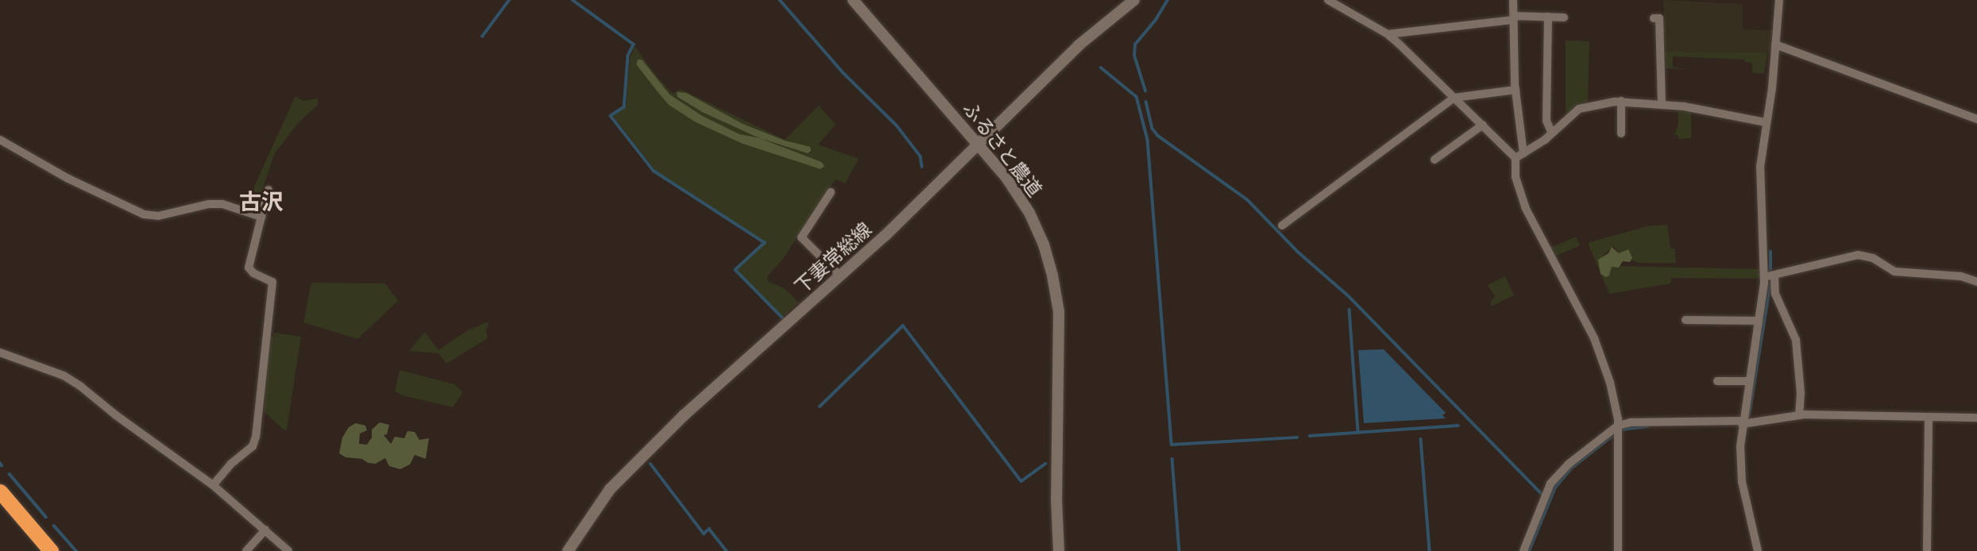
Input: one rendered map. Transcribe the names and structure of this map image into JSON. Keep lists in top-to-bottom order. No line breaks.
{"streets":{"main road":["ふるさと農道","下妻常総線"]},"crossings":[["ふるさと農道","下妻常総線"]],"districts":["古沢"]}
